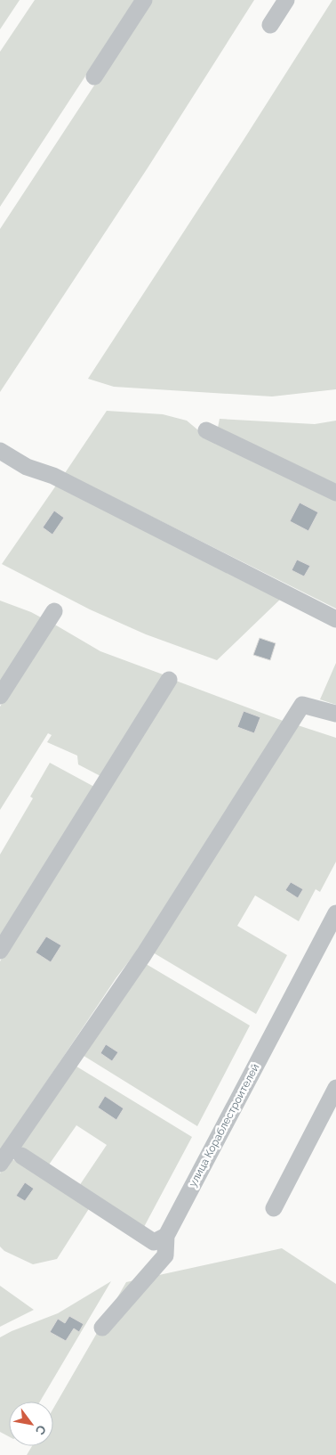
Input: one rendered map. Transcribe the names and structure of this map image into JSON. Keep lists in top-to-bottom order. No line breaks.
{"streets":{"street":["улица Кораблестроителей"]},"north":"bottom right"}
